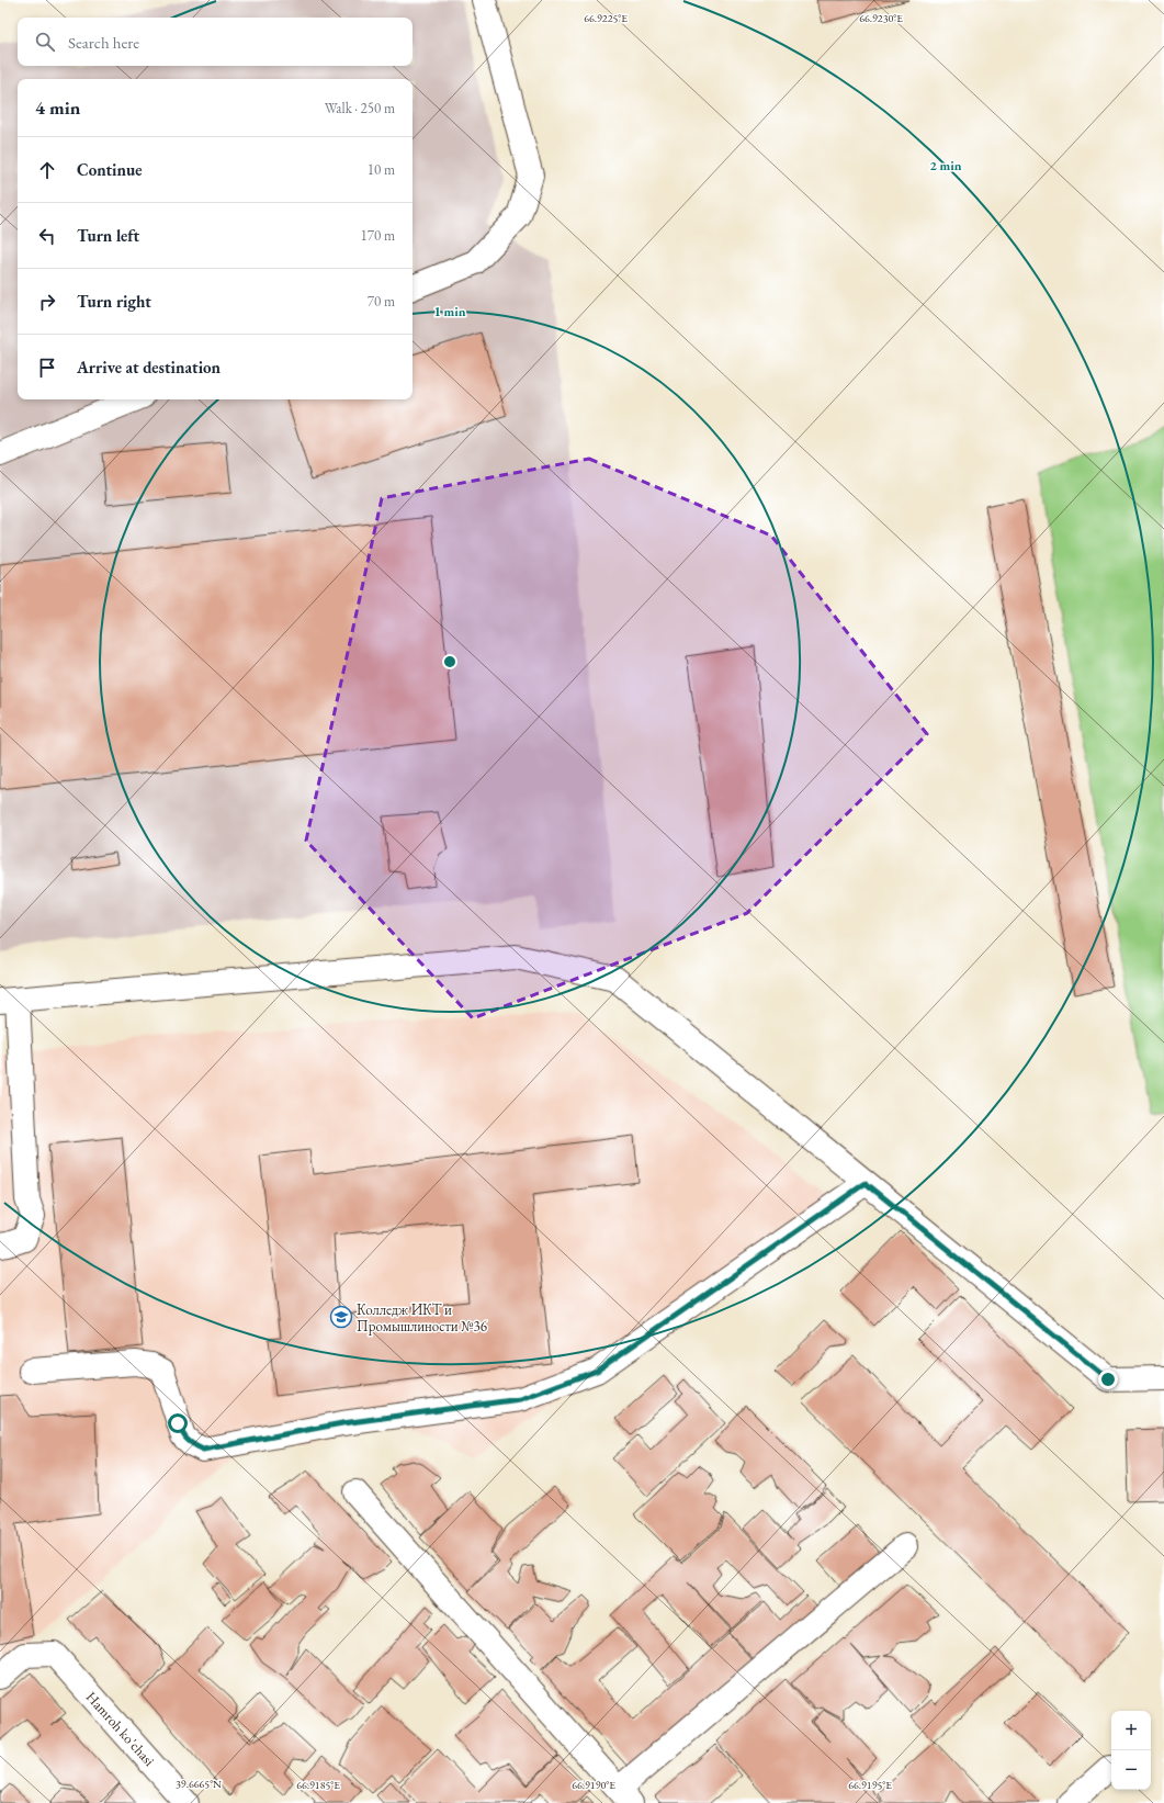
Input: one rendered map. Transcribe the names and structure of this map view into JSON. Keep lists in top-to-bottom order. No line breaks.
{"streets":{"street":["Hamroh ko'chasi"]},"places":{"school or university":["Колледж ИКТ и Промышлиности №36"]},"page":{"search":"Search here","heading":["4 min","Walk · 250 m"],"list":[["Continue","10 m"],["Turn left","170 m"],["Turn right","70 m"],"Arrive at destination"],"map_buttons":["+","−"]},"coordinates":["66.9225°E","66.9230°E","39.6665°N","66.9185°E","66.9190°E","66.9195°E"],"rings":["2 min","1 min"]}
